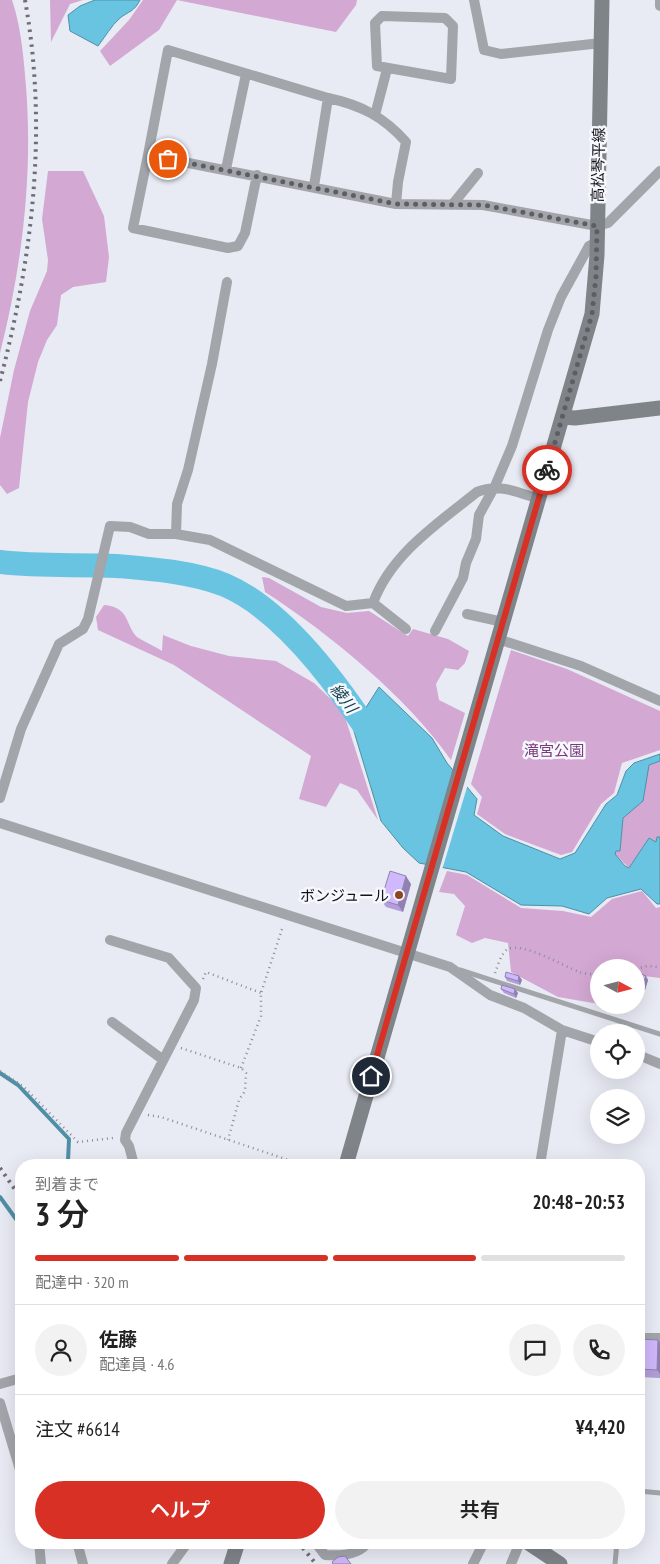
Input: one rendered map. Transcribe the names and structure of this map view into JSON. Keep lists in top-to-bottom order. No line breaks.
{"streets":{"main road":["高松琴平線"]},"water":["綾川"],"parks":["滝宮公園"],"places":["ボンジュール"],"north":"right","page":{"heading":["3 分","到着まで","20:48–20:53"],"panel":["佐藤","配達員 · 4.6","注文 #6614","¥4,420"],"bar":"配達中 · 320 m","buttons":["ヘルプ","共有"]}}
